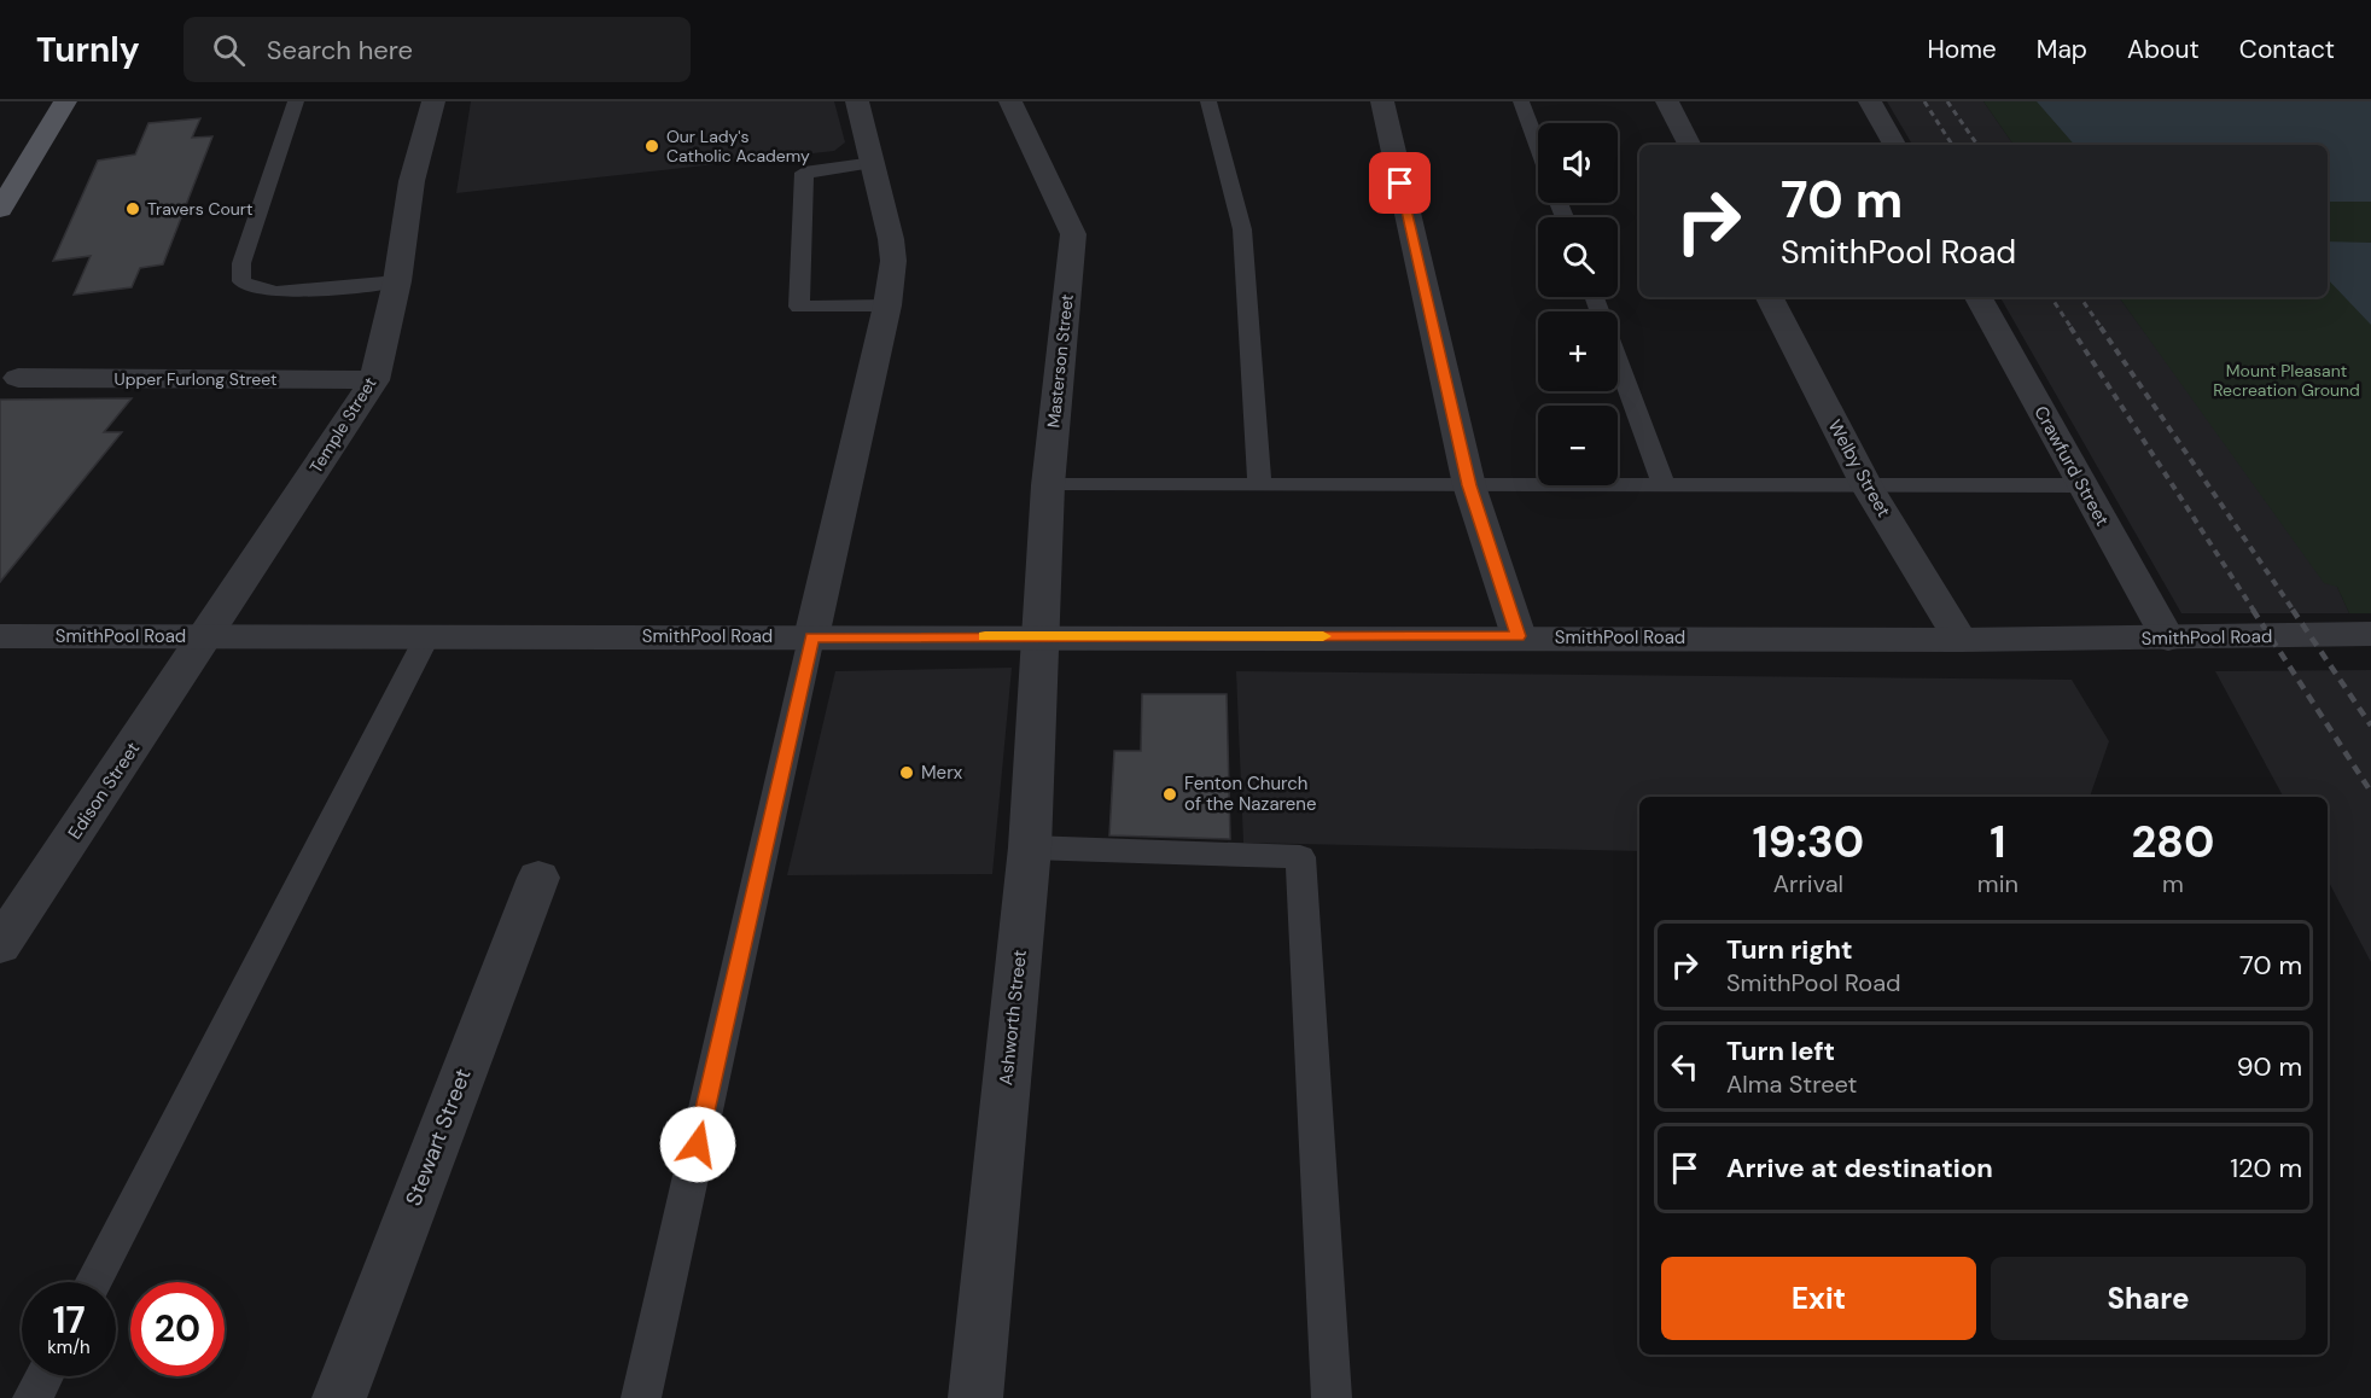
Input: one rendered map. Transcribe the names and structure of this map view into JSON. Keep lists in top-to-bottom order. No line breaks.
{"streets":{"street":["Masterson Street","Upper Furlong Street","Temple Street","Crawfurd Street","Welby Street","SmithPool Road","Edison Street","Ashworth Street","Stewart Street"]},"crossings":[["Masterson Street","SmithPool Road"],["Masterson Street","Ashworth Street"],["Upper Furlong Street","Temple Street"],["Temple Street","SmithPool Road"],["Temple Street","Edison Street"],["Crawfurd Street","SmithPool Road"],["Welby Street","SmithPool Road"],["SmithPool Road","Edison Street"],["SmithPool Road","Ashworth Street"]],"parks":["Mount Pleasant Recreation Ground"],"places":["Our Lady's Catholic Academy","Travers Court","Merx","Fenton Church of the Nazarene"],"page":{"header":"Turnly","search":"Search here","nav":["Home","Map","About","Contact"],"map_buttons":["+","−"],"turn":["70 m","SmithPool Road"],"eta":["19:30","Arrival","1","min","280","m"],"list":[{"name":"Turn right","note":"SmithPool Road","value":"70 m"},{"name":"Turn left","note":"Alma Street","value":"90 m"},{"name":"Arrive at destination","value":"120 m"}],"buttons":["Exit","Share"],"speed":"17 km/h","limit":"20"}}
